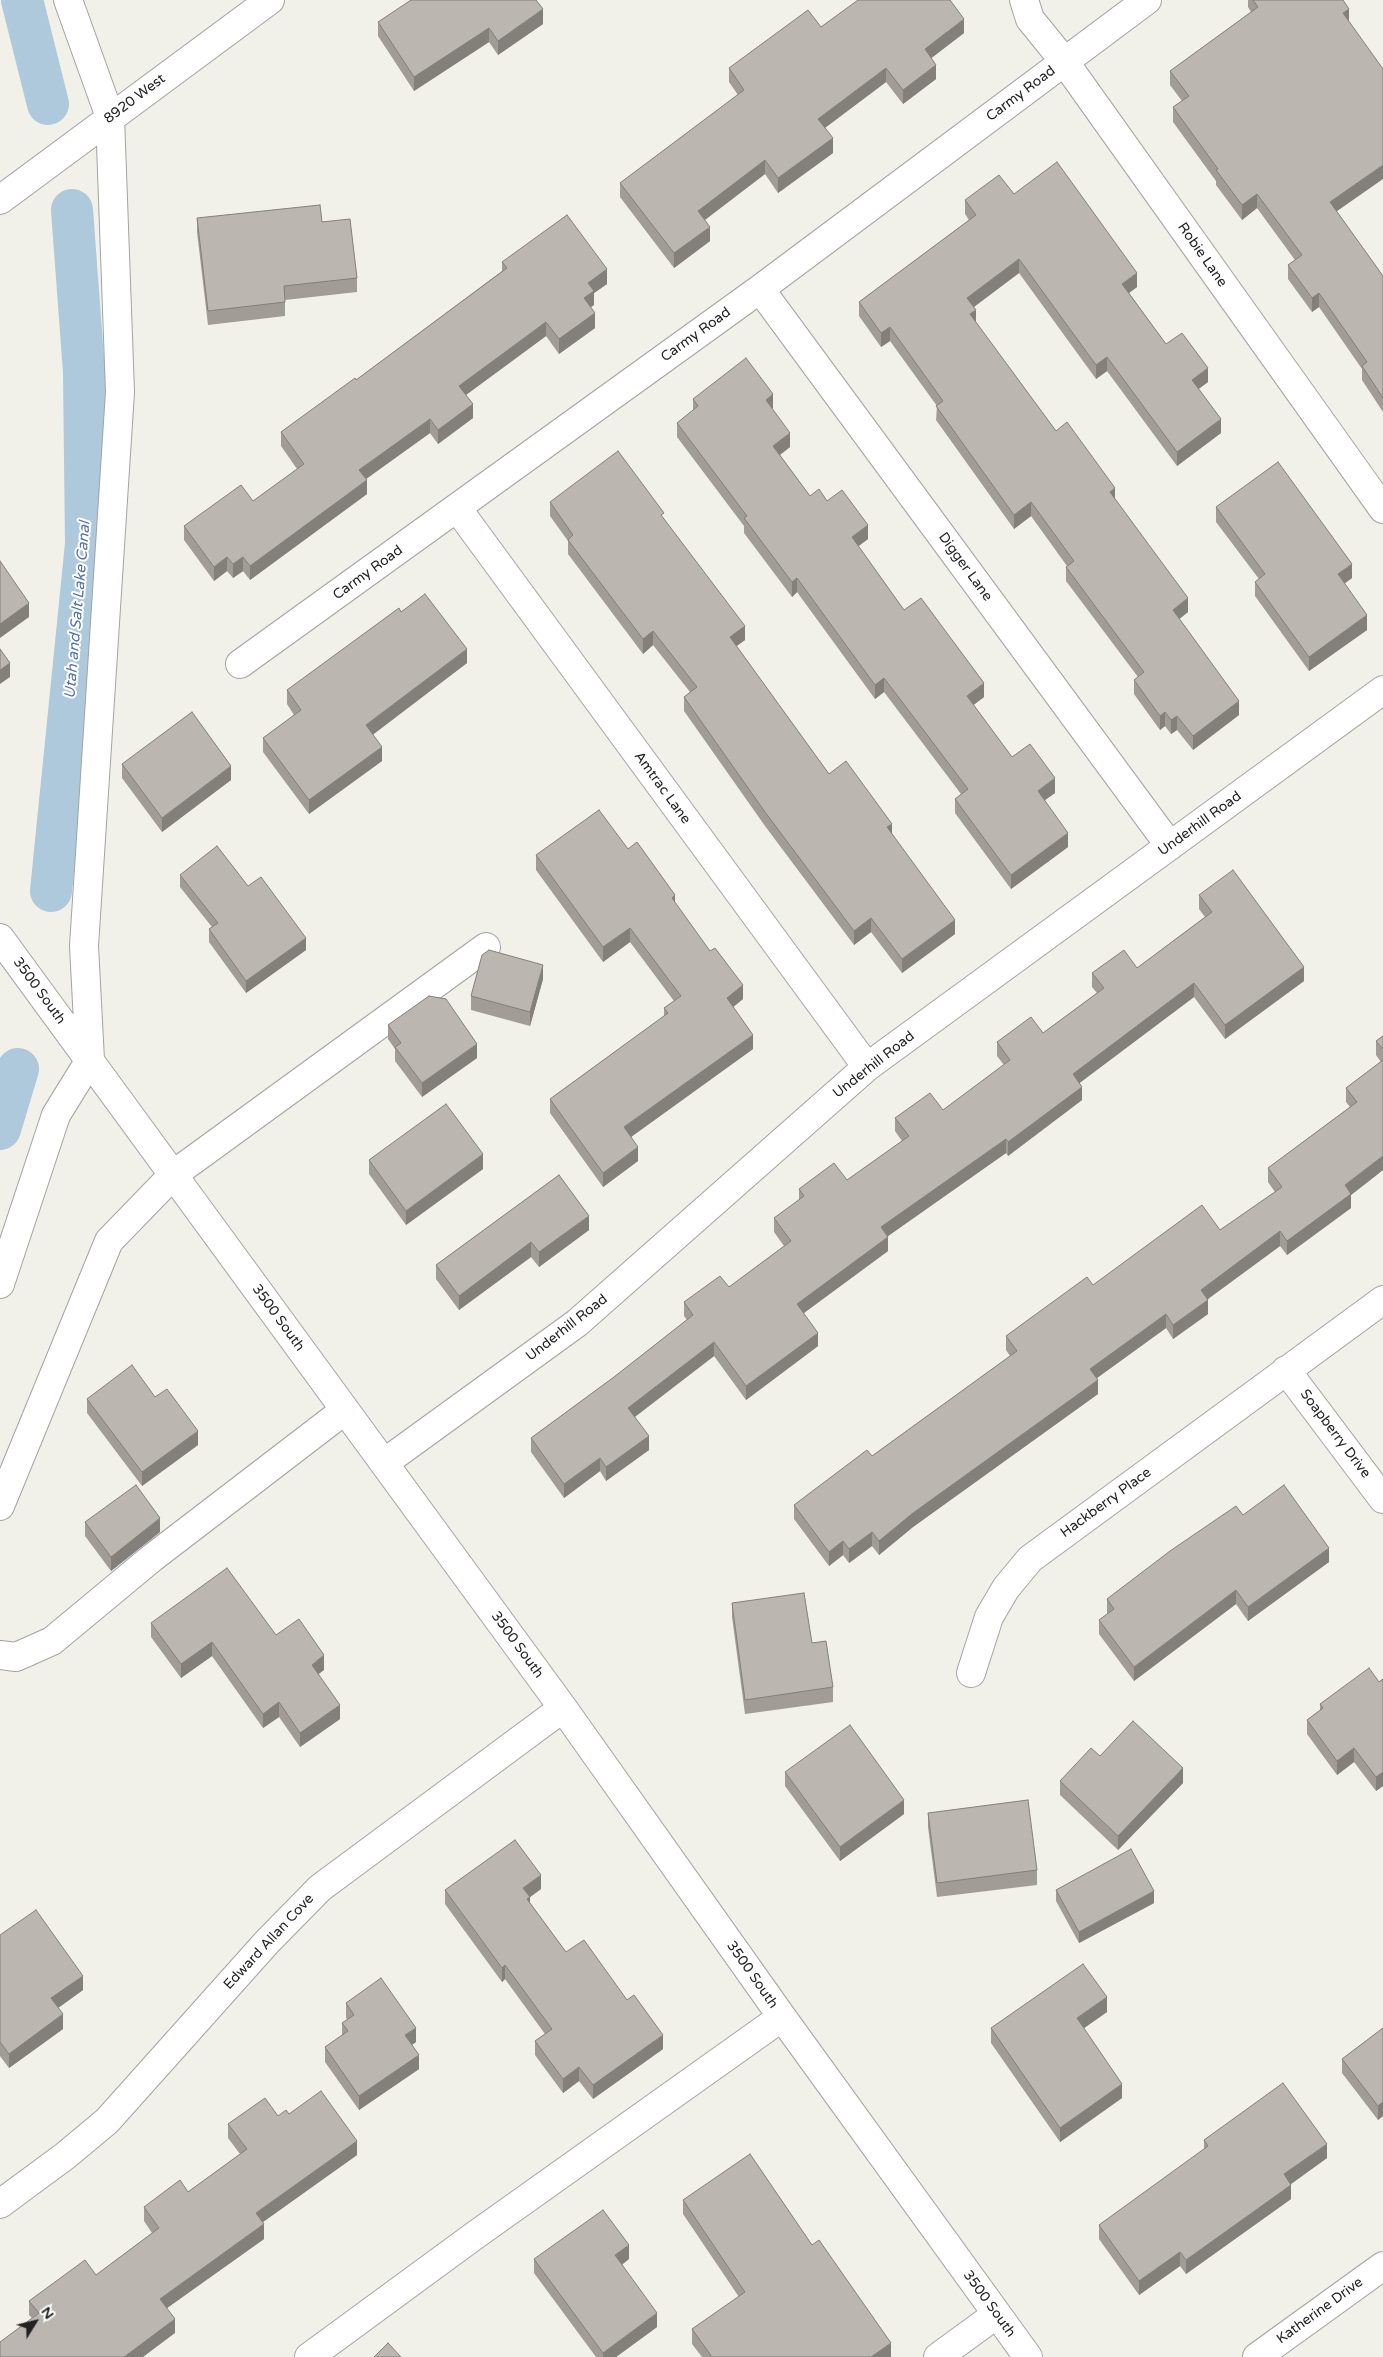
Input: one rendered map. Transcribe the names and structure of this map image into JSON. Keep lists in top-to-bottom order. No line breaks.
{"streets":{"street":["Carmy Road","8920 West","Robie Lane","Digger Lane","Amtrac Lane","Underhill Road","3500 South","Soapberry Drive","Hackberry Place","Edward Allan Cove","Katherine Drive"]},"crossings":[["Carmy Road","Robie Lane"],["Carmy Road","Digger Lane"],["Carmy Road","Amtrac Lane"],["Digger Lane","Underhill Road"],["Amtrac Lane","Underhill Road"],["Underhill Road","3500 South"],["3500 South","Edward Allan Cove"],["Soapberry Drive","Hackberry Place"]],"water":["Utah and Salt Lake Canal"],"north":"top right"}
